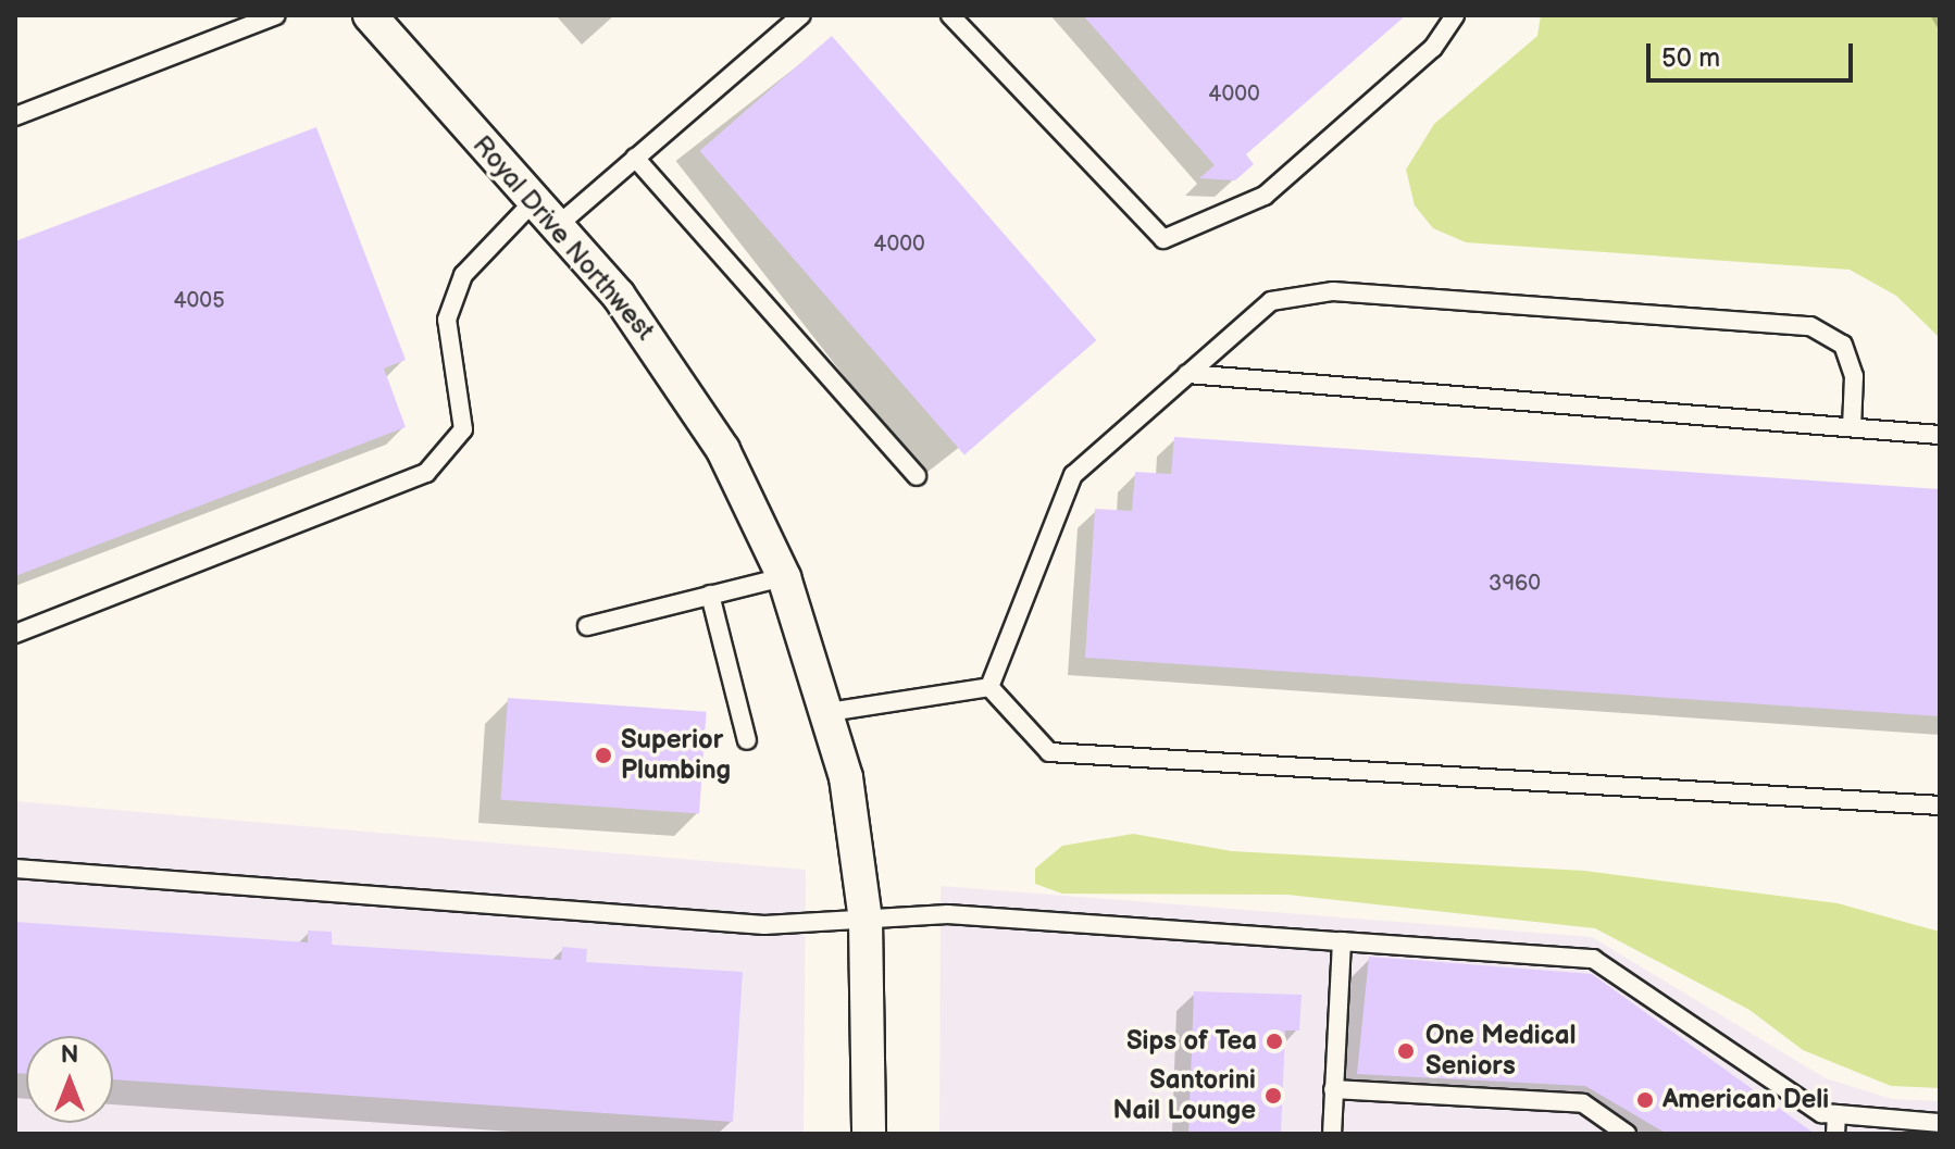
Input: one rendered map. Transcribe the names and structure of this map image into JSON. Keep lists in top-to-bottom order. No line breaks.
{"streets":{"street":["Royal Drive Northwest"]},"places":["Superior Plumbing","Sips of Tea","One Medical Seniors","Santorini Nail Lounge","American Deli"],"house_numbers":["4000","4000","4005","3960"],"scale_bar":"50 m","north":"top"}
